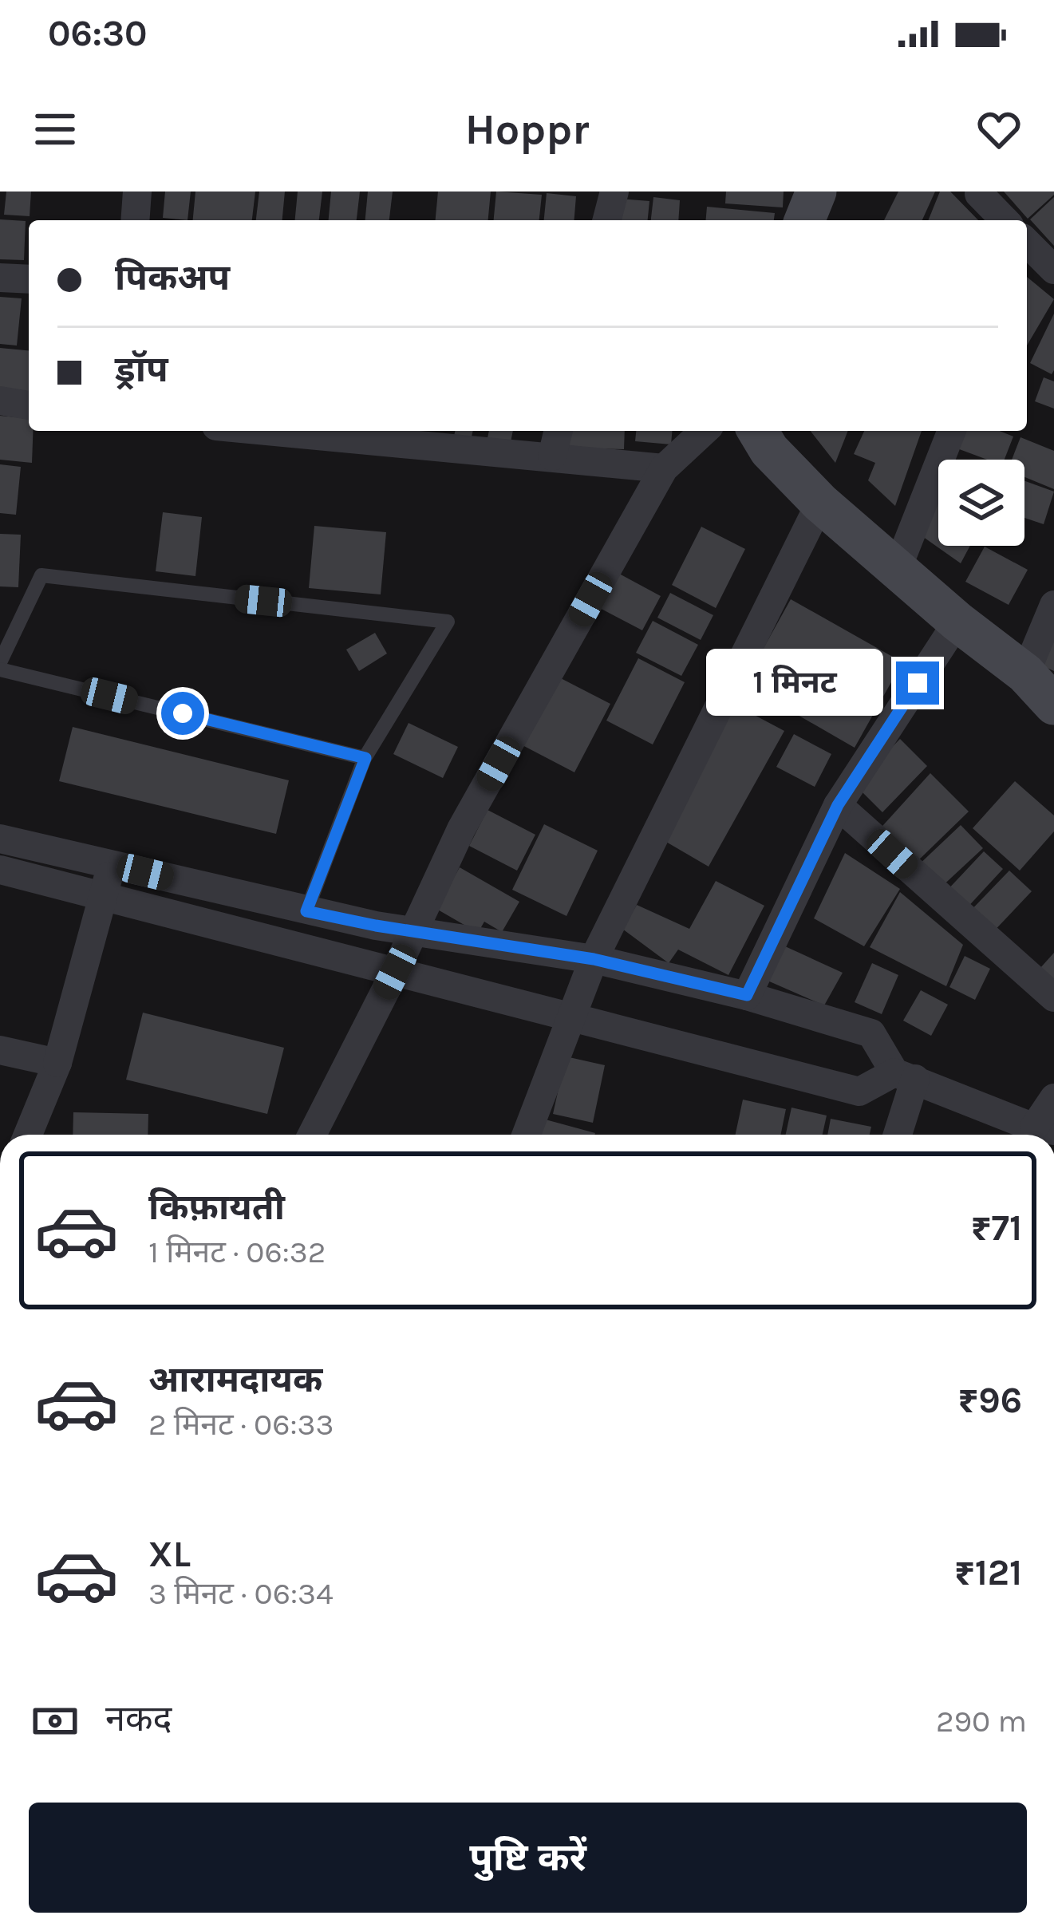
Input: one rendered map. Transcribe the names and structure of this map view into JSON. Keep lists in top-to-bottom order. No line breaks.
{"page":{"status":"06:30","header":"Hoppr","banner":["पिकअप","ड्रॉप"],"bubble":"1 मिनट","list":[{"name":"किफ़ायती","note":"1 मिनट · 06:32","value":"₹71"},{"name":"आरामदायक","note":"2 मिनट · 06:33","value":"₹96"},{"name":"XL","note":"3 मिनट · 06:34","value":"₹121"}],"pay":["नकद","290 m"],"buttons":"पुष्टि करें"}}
